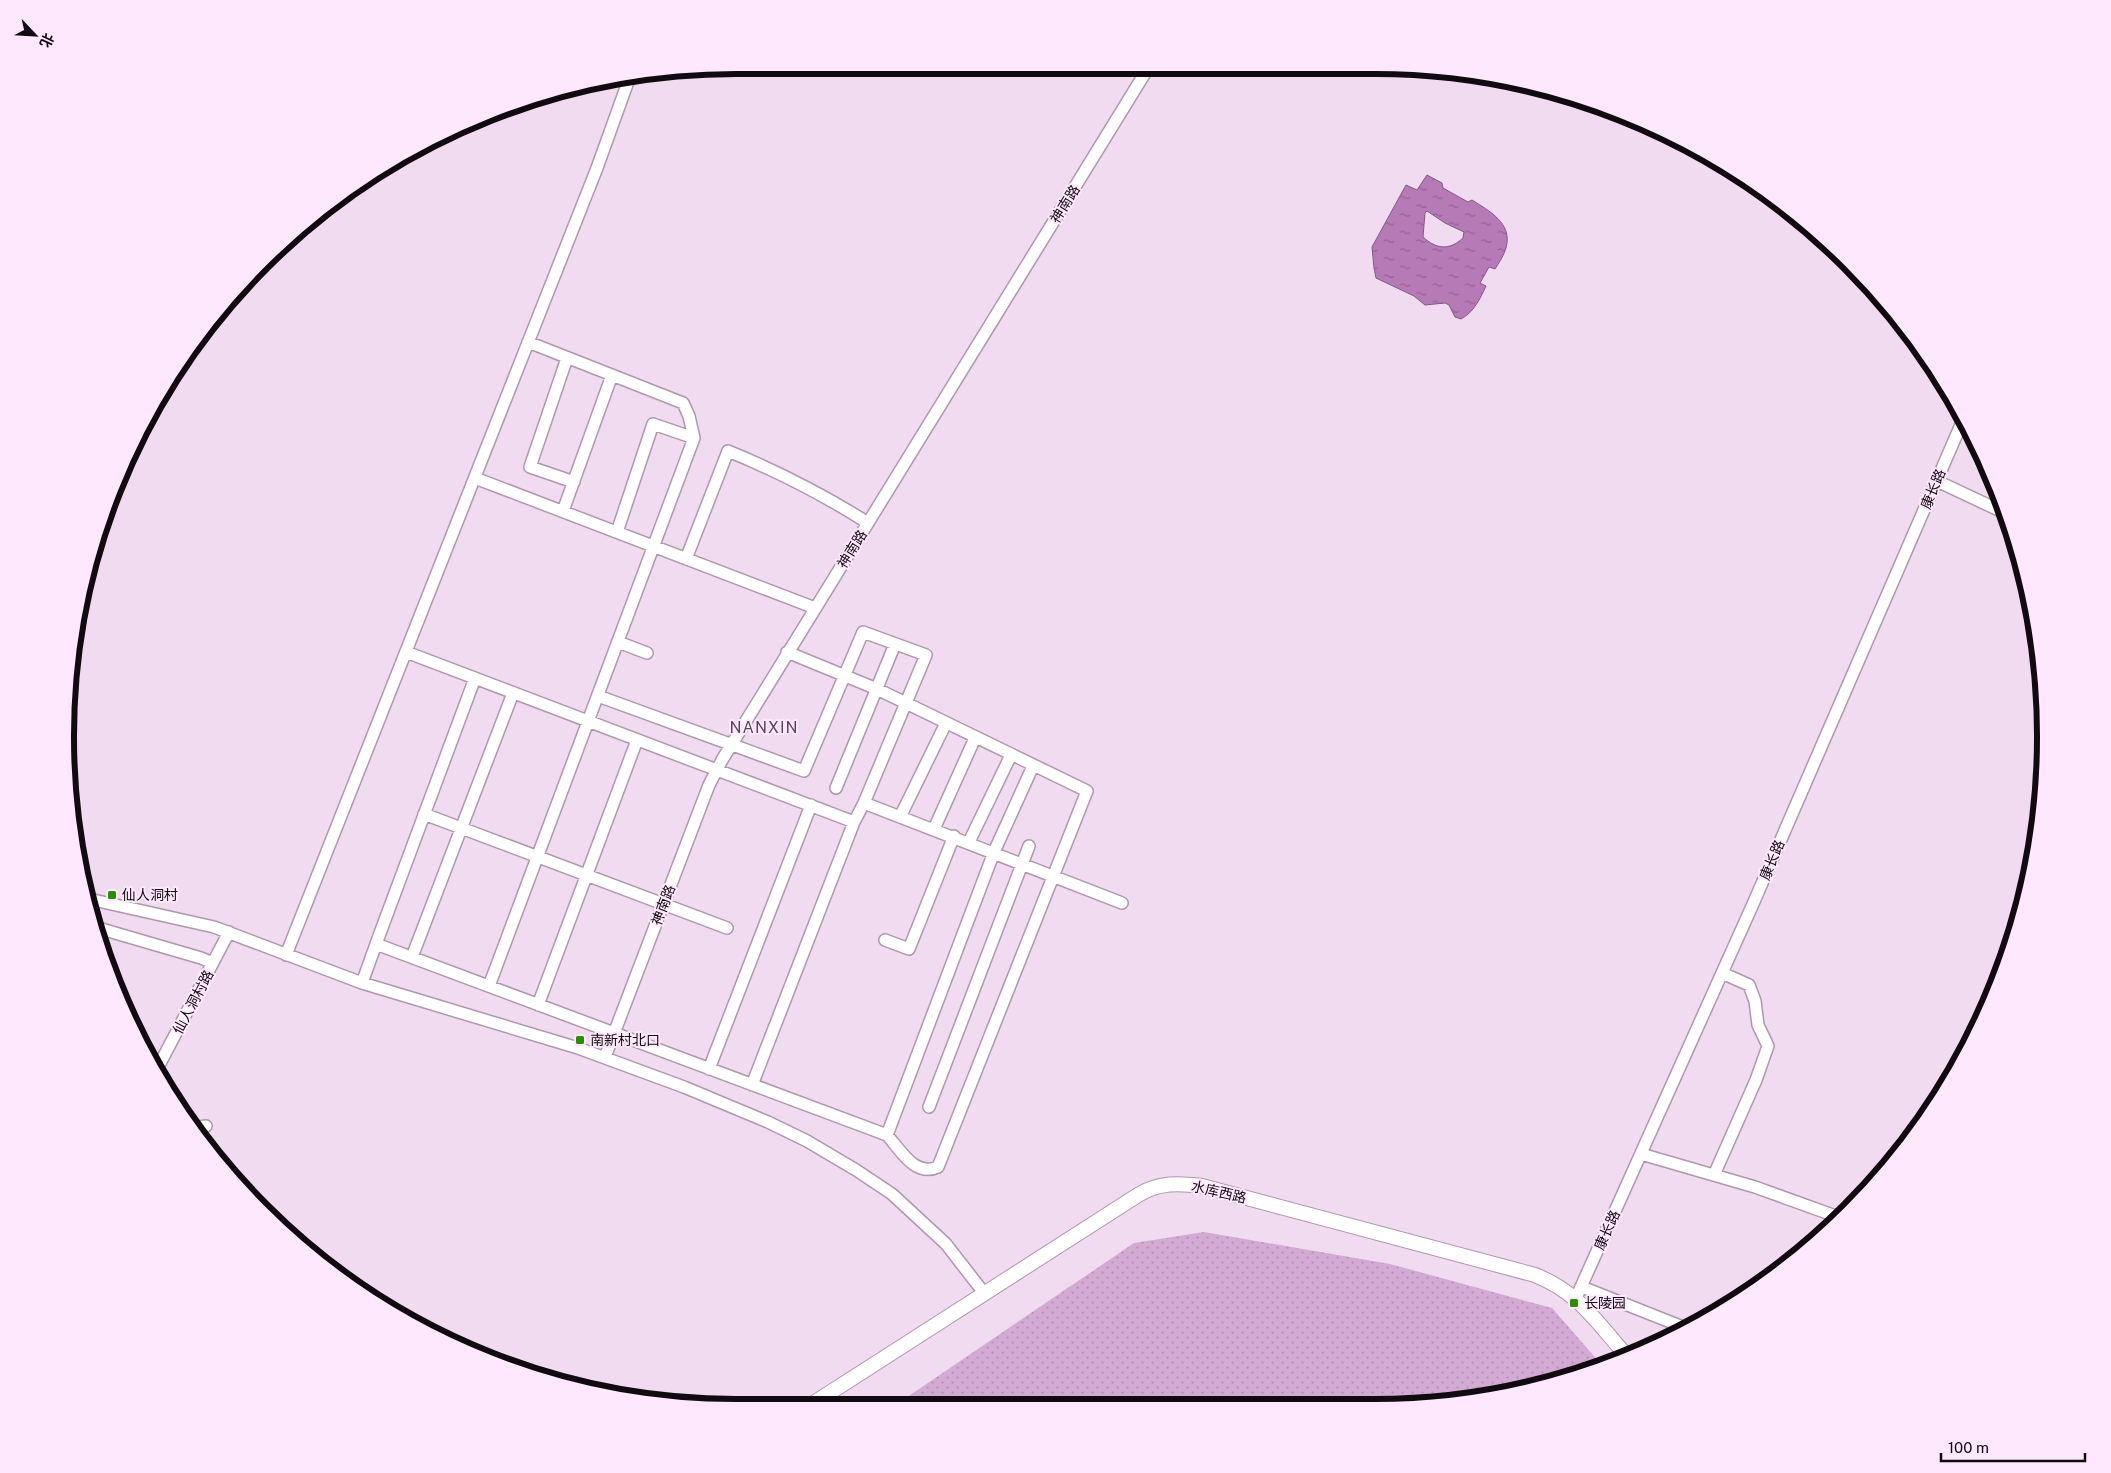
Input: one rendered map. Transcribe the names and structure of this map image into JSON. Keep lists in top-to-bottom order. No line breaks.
{"streets":{"main road":["水库西路"],"street":["神南路","康长路","仙人洞村路"]},"crossings":[["康长路","水库西路"]],"districts":["NANXIN"],"places":{"transit":["仙人洞村","南新村北口","长陵园"]},"scale_bar":"100 m","north":"bottom right"}
